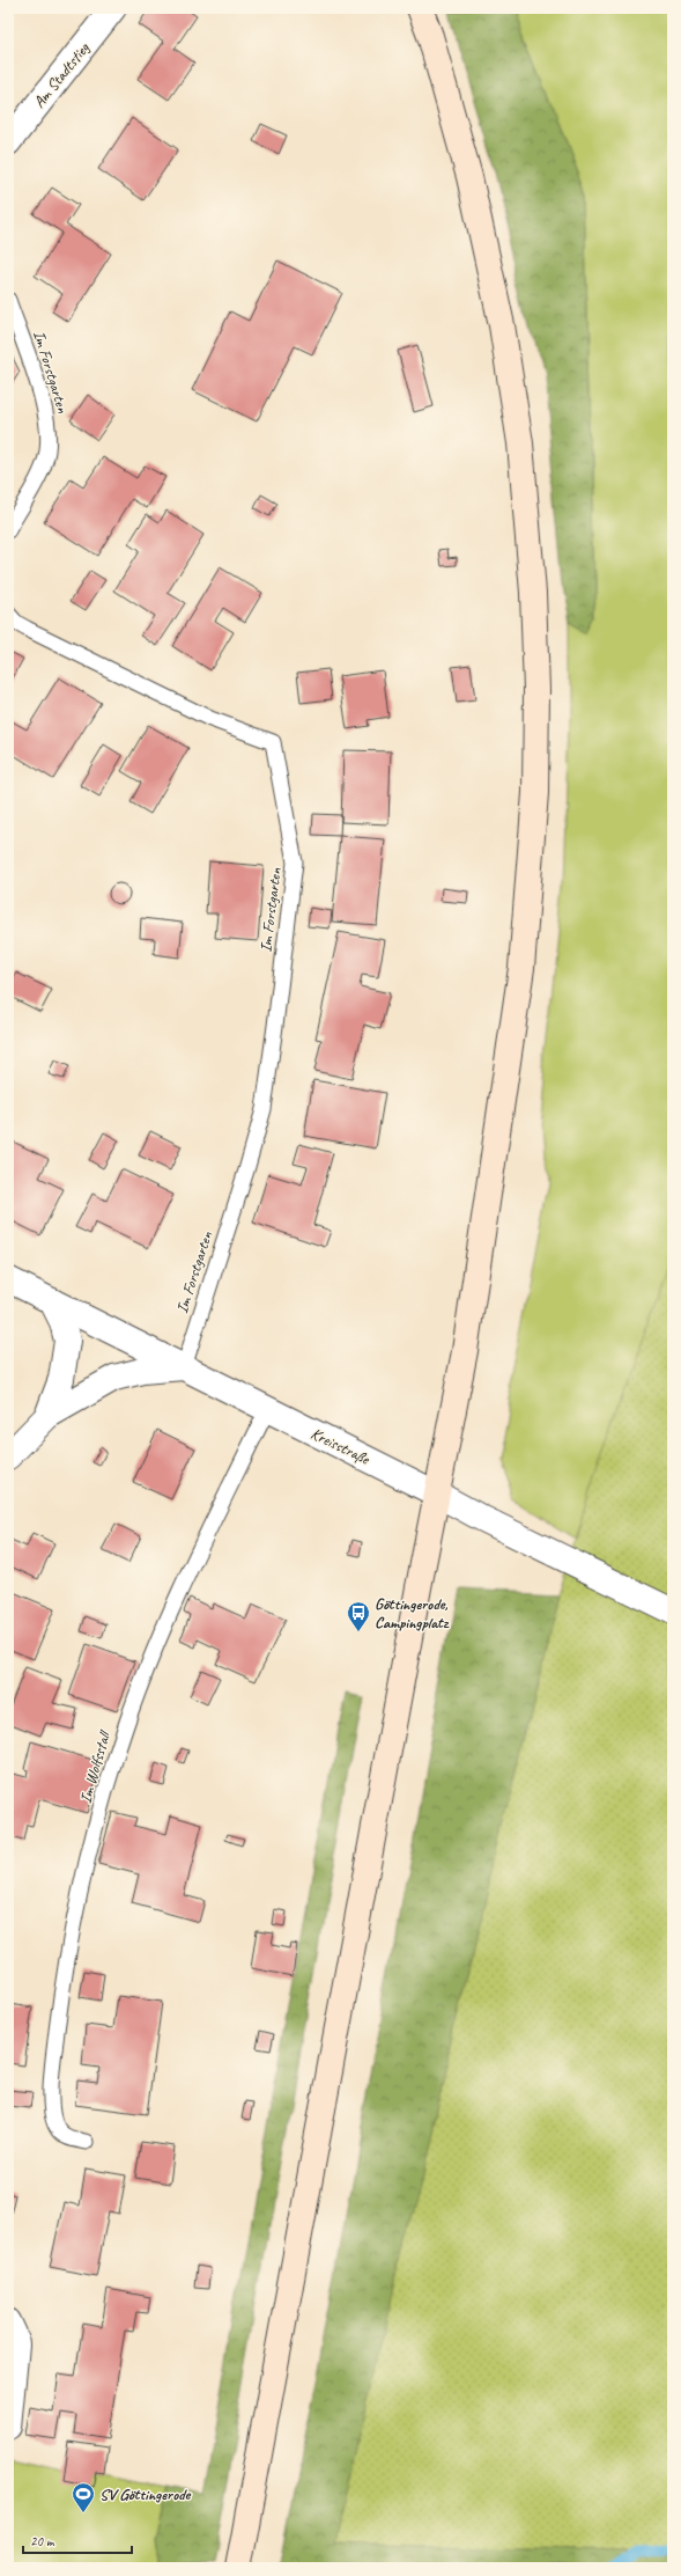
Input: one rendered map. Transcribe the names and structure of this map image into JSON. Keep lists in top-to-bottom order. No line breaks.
{"streets":{"street":["Am Stadtstieg","Kreisstraße"],"lane":["Im Forstgarten","Im Wolfsstall"]},"crossings":[["Im Forstgarten","Kreisstraße"],["Kreisstraße","Im Wolfsstall"]],"places":{"bus stop":["Göttingerode, Campingplatz"],"sports":["SV Göttingerode"]},"scale_bar":"20 m"}
